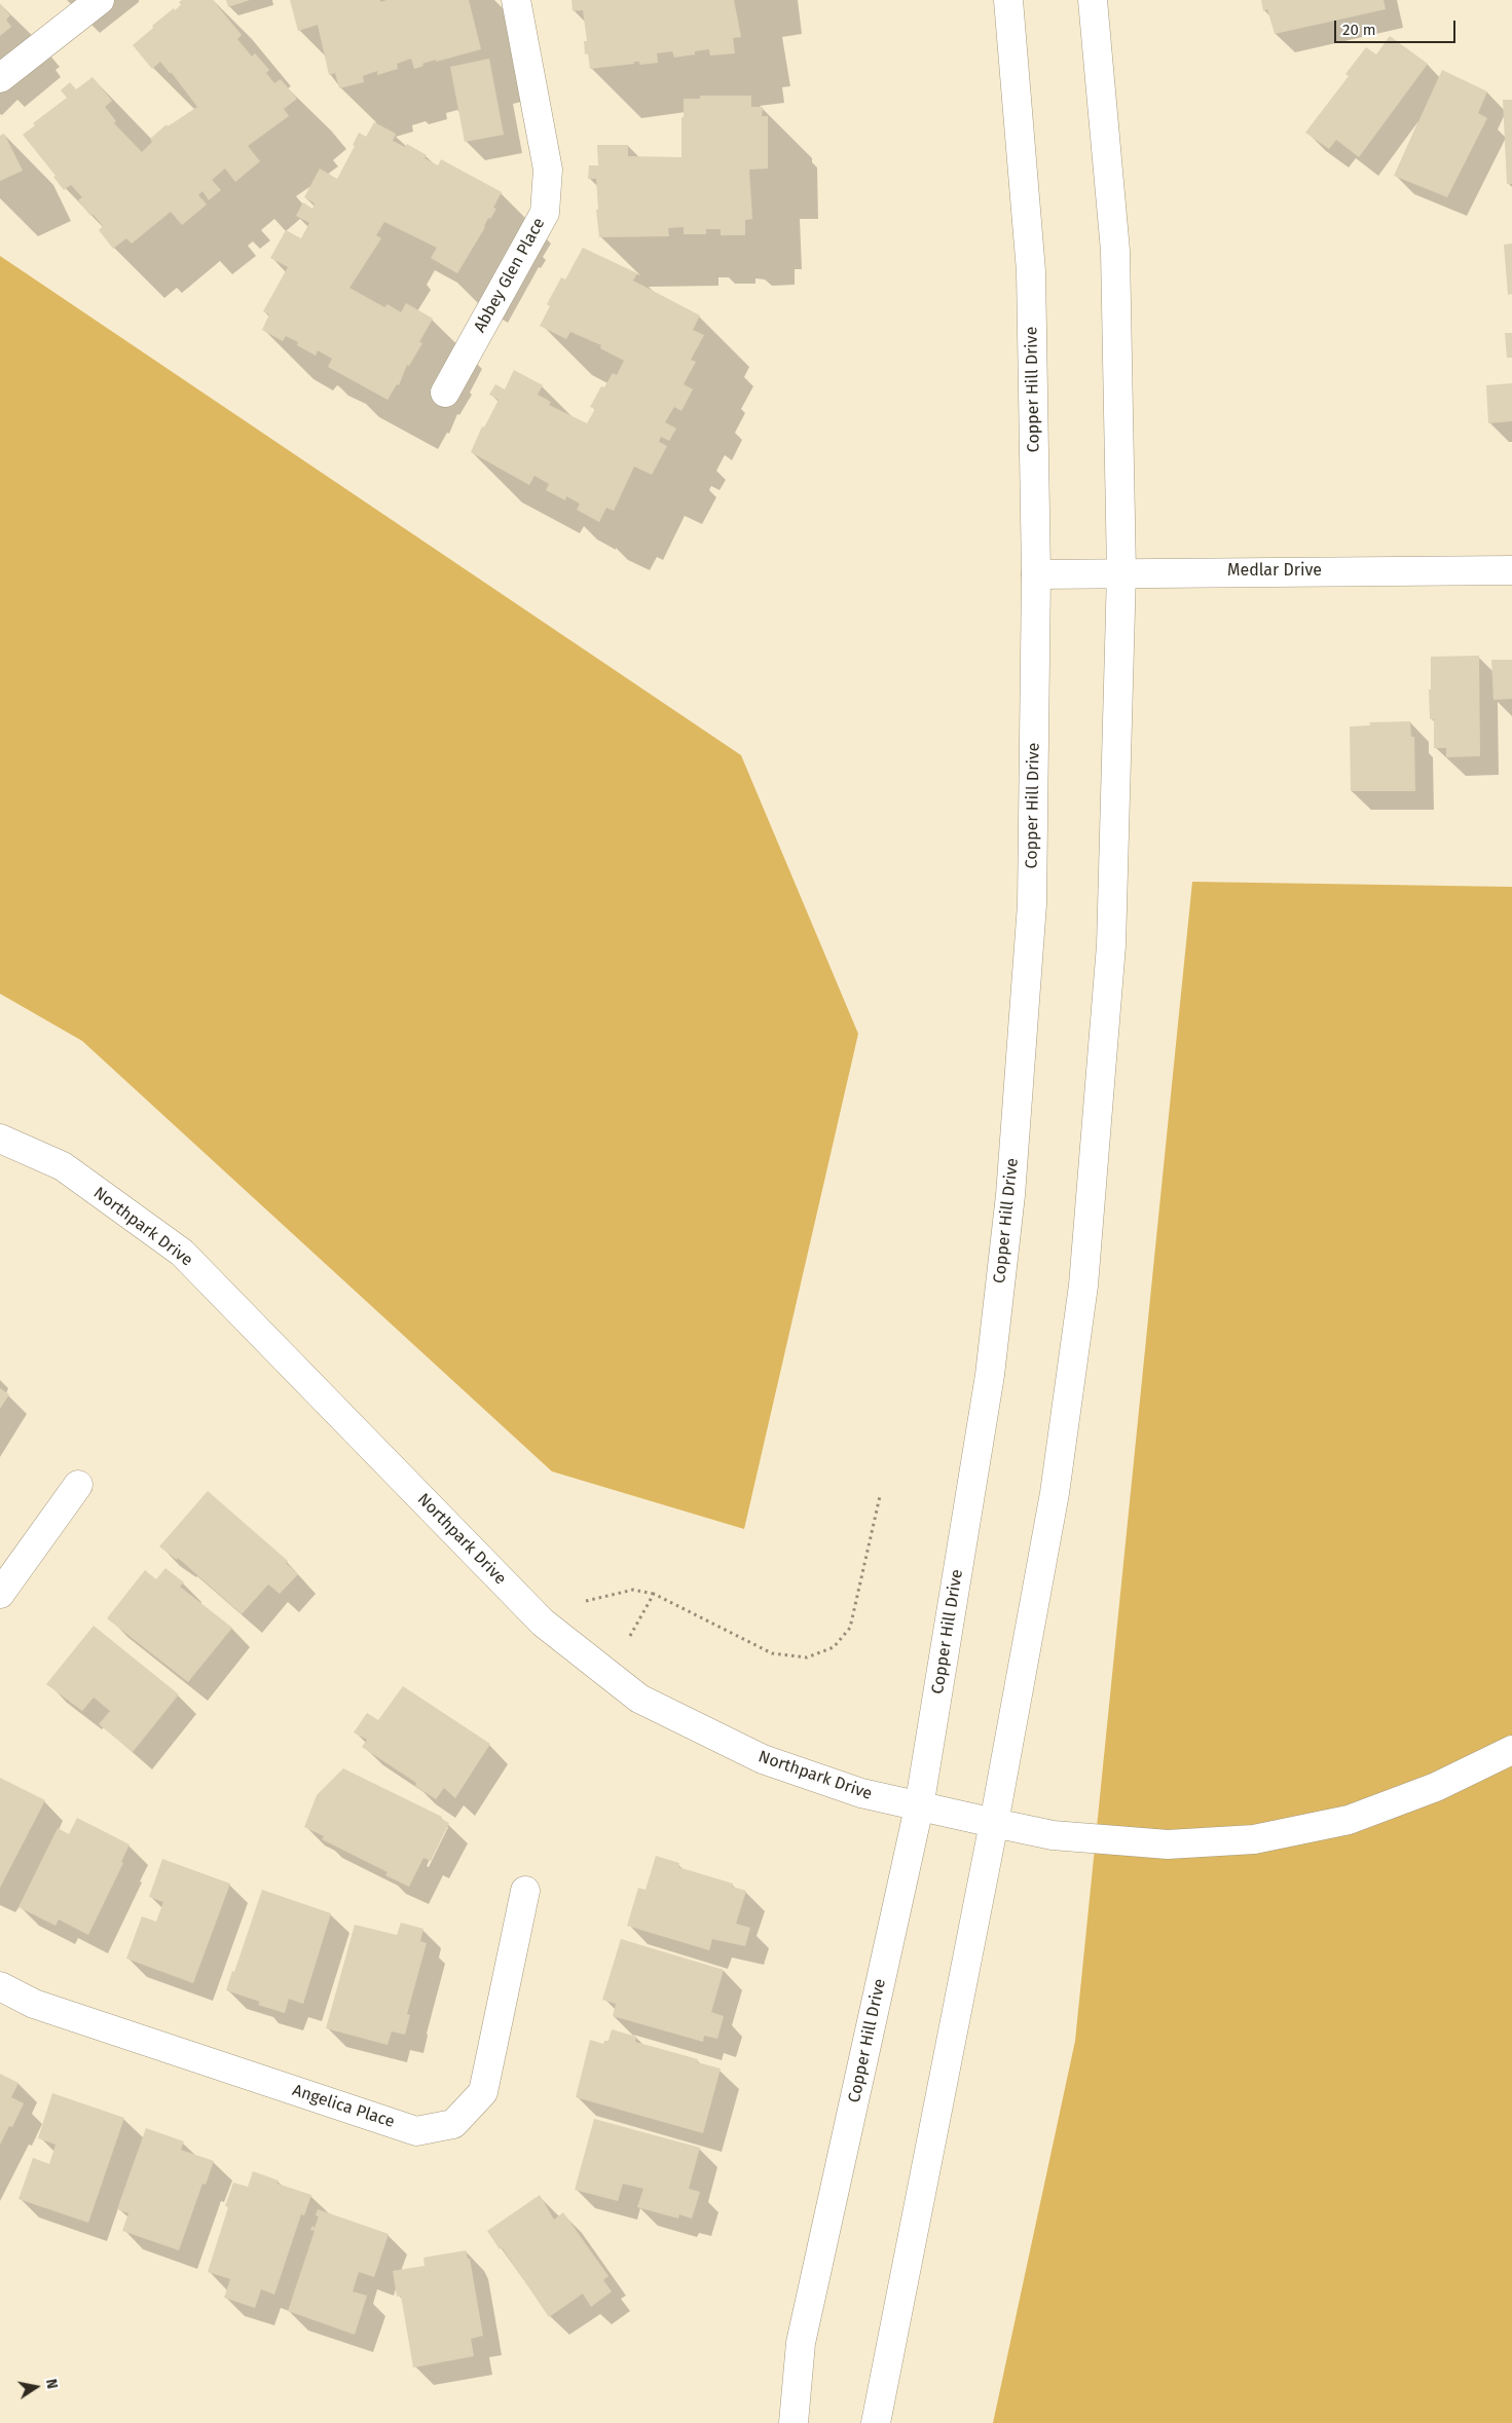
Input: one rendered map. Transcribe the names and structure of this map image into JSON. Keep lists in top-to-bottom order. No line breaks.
{"streets":{"main road":["Abbey Glen Place","Copper Hill Drive","Medlar Drive","Northpark Drive","Angelica Place"]},"crossings":[["Copper Hill Drive","Medlar Drive"],["Copper Hill Drive","Northpark Drive"]],"scale_bar":"20 m","north":"right"}
